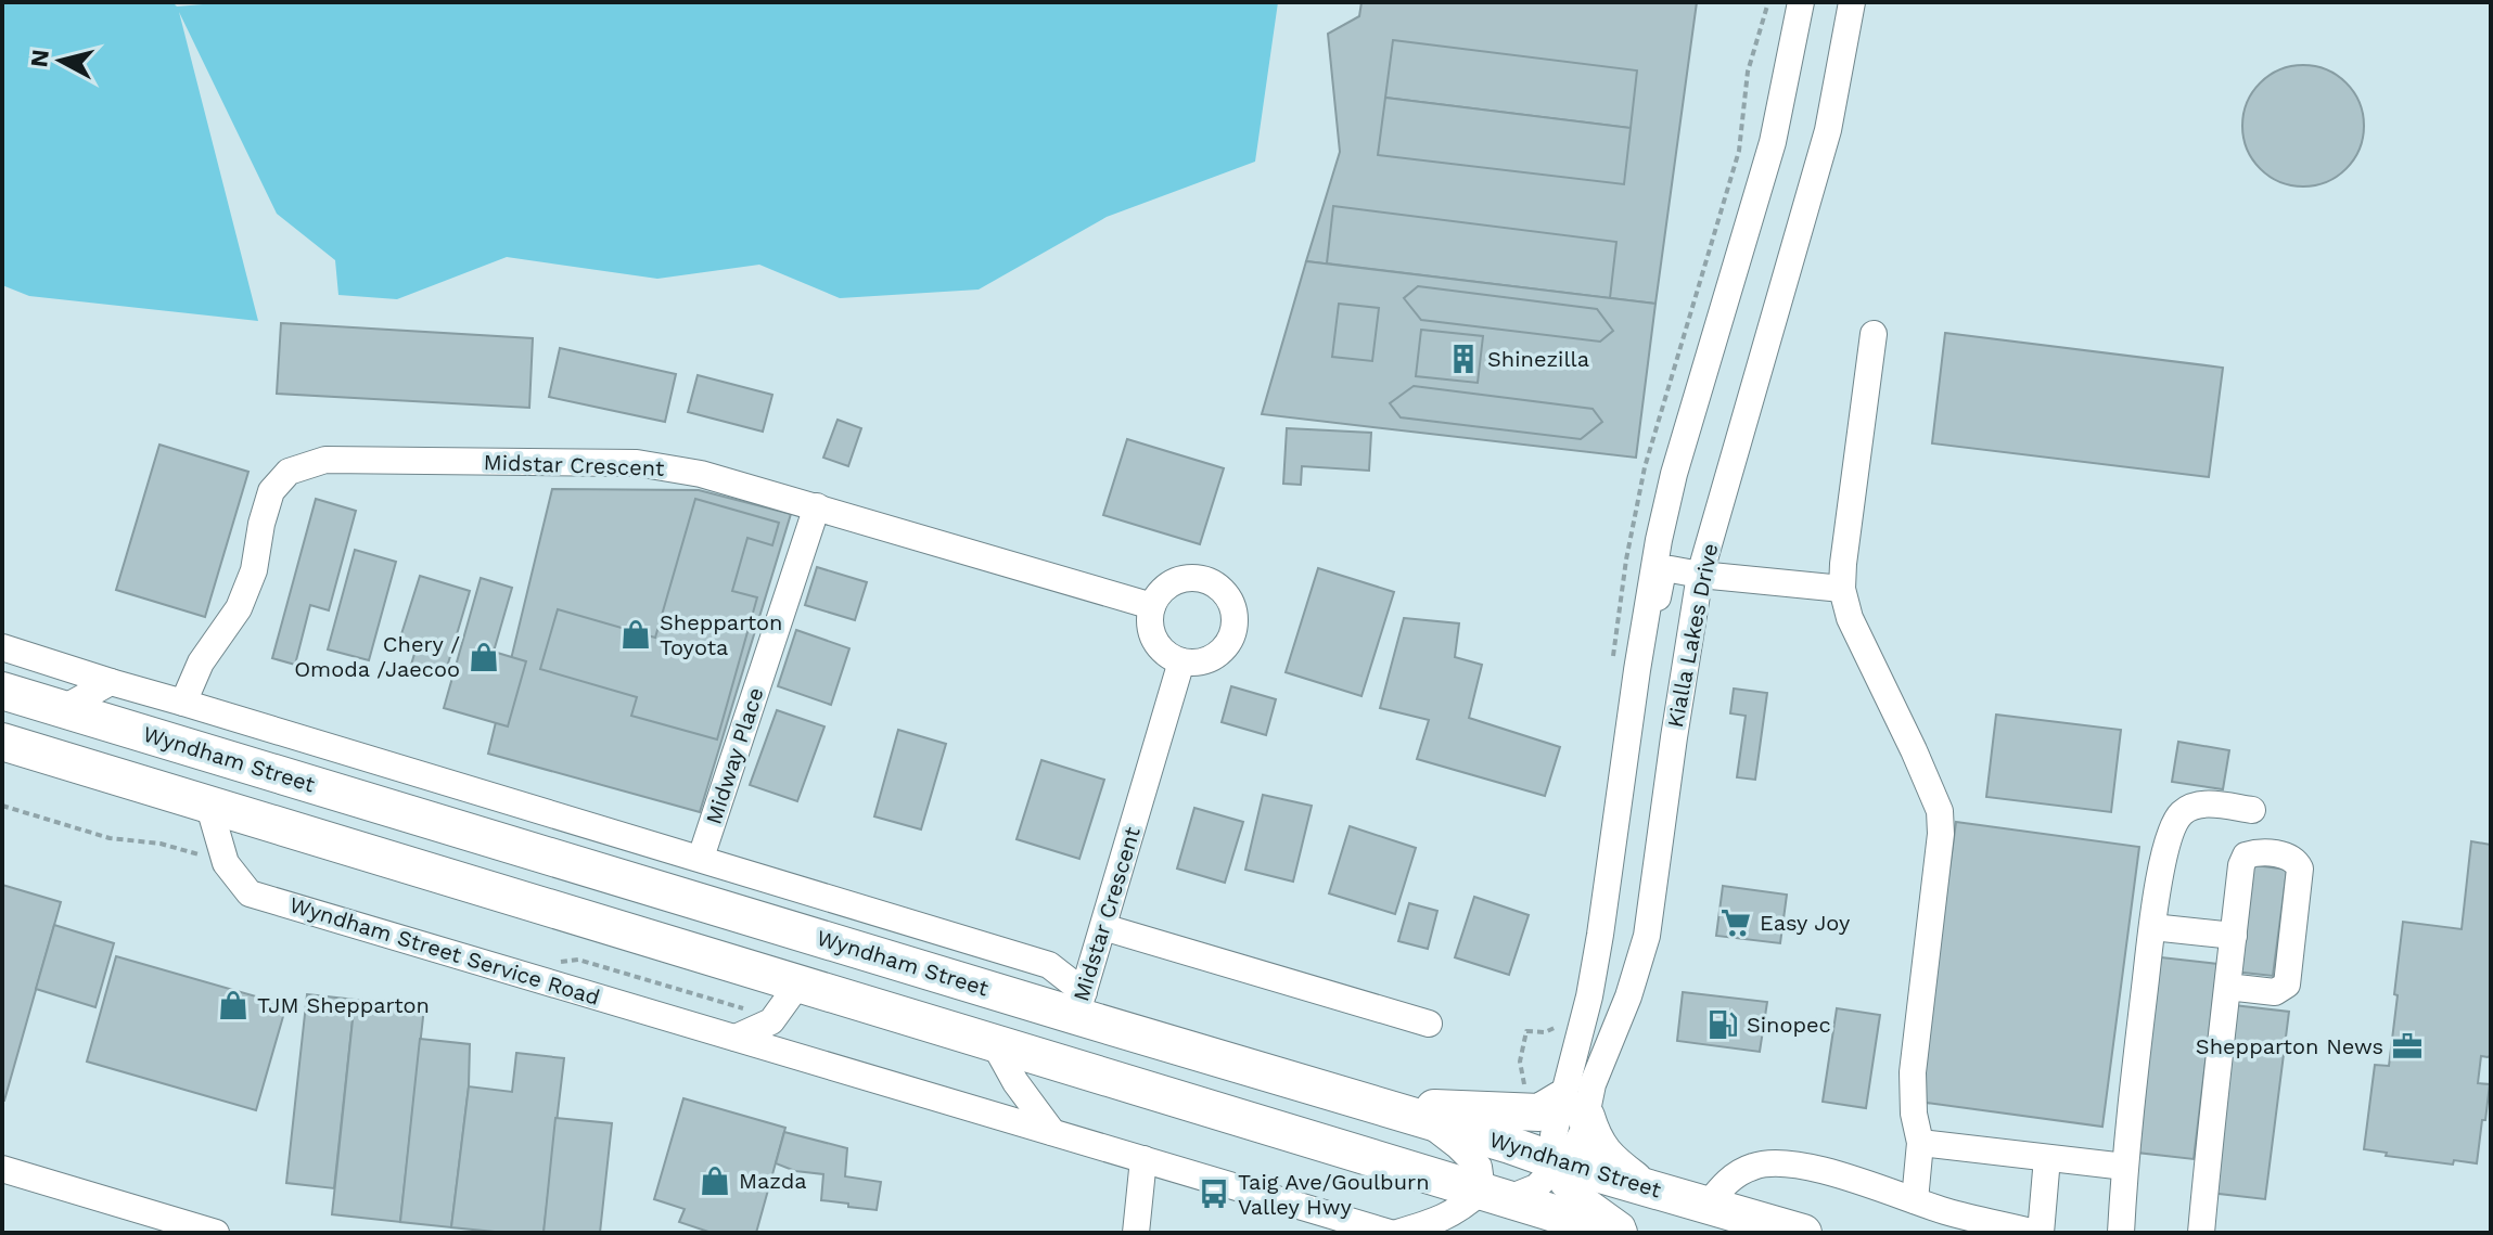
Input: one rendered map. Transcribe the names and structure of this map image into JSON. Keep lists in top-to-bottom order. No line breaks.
{"streets":{"highway":["Wyndham Street"],"street":["Midstar Crescent","Kialla Lakes Drive","Midway Place","Wyndham Street Service Road"]},"crossings":[["Midstar Crescent","Midway Place"],["Midstar Crescent","Wyndham Street"],["Kialla Lakes Drive","Wyndham Street"]],"places":{"building":["Shinezilla"],"shop":["Shepparton Toyota","Chery / Omoda /Jaecoo","TJM Shepparton","Mazda"],"supermarket":["Easy Joy"],"fuel station":["Sinopec"],"office":["Shepparton News"],"bus stop":["Taig Ave/Goulburn Valley Hwy"]},"north":"left"}
